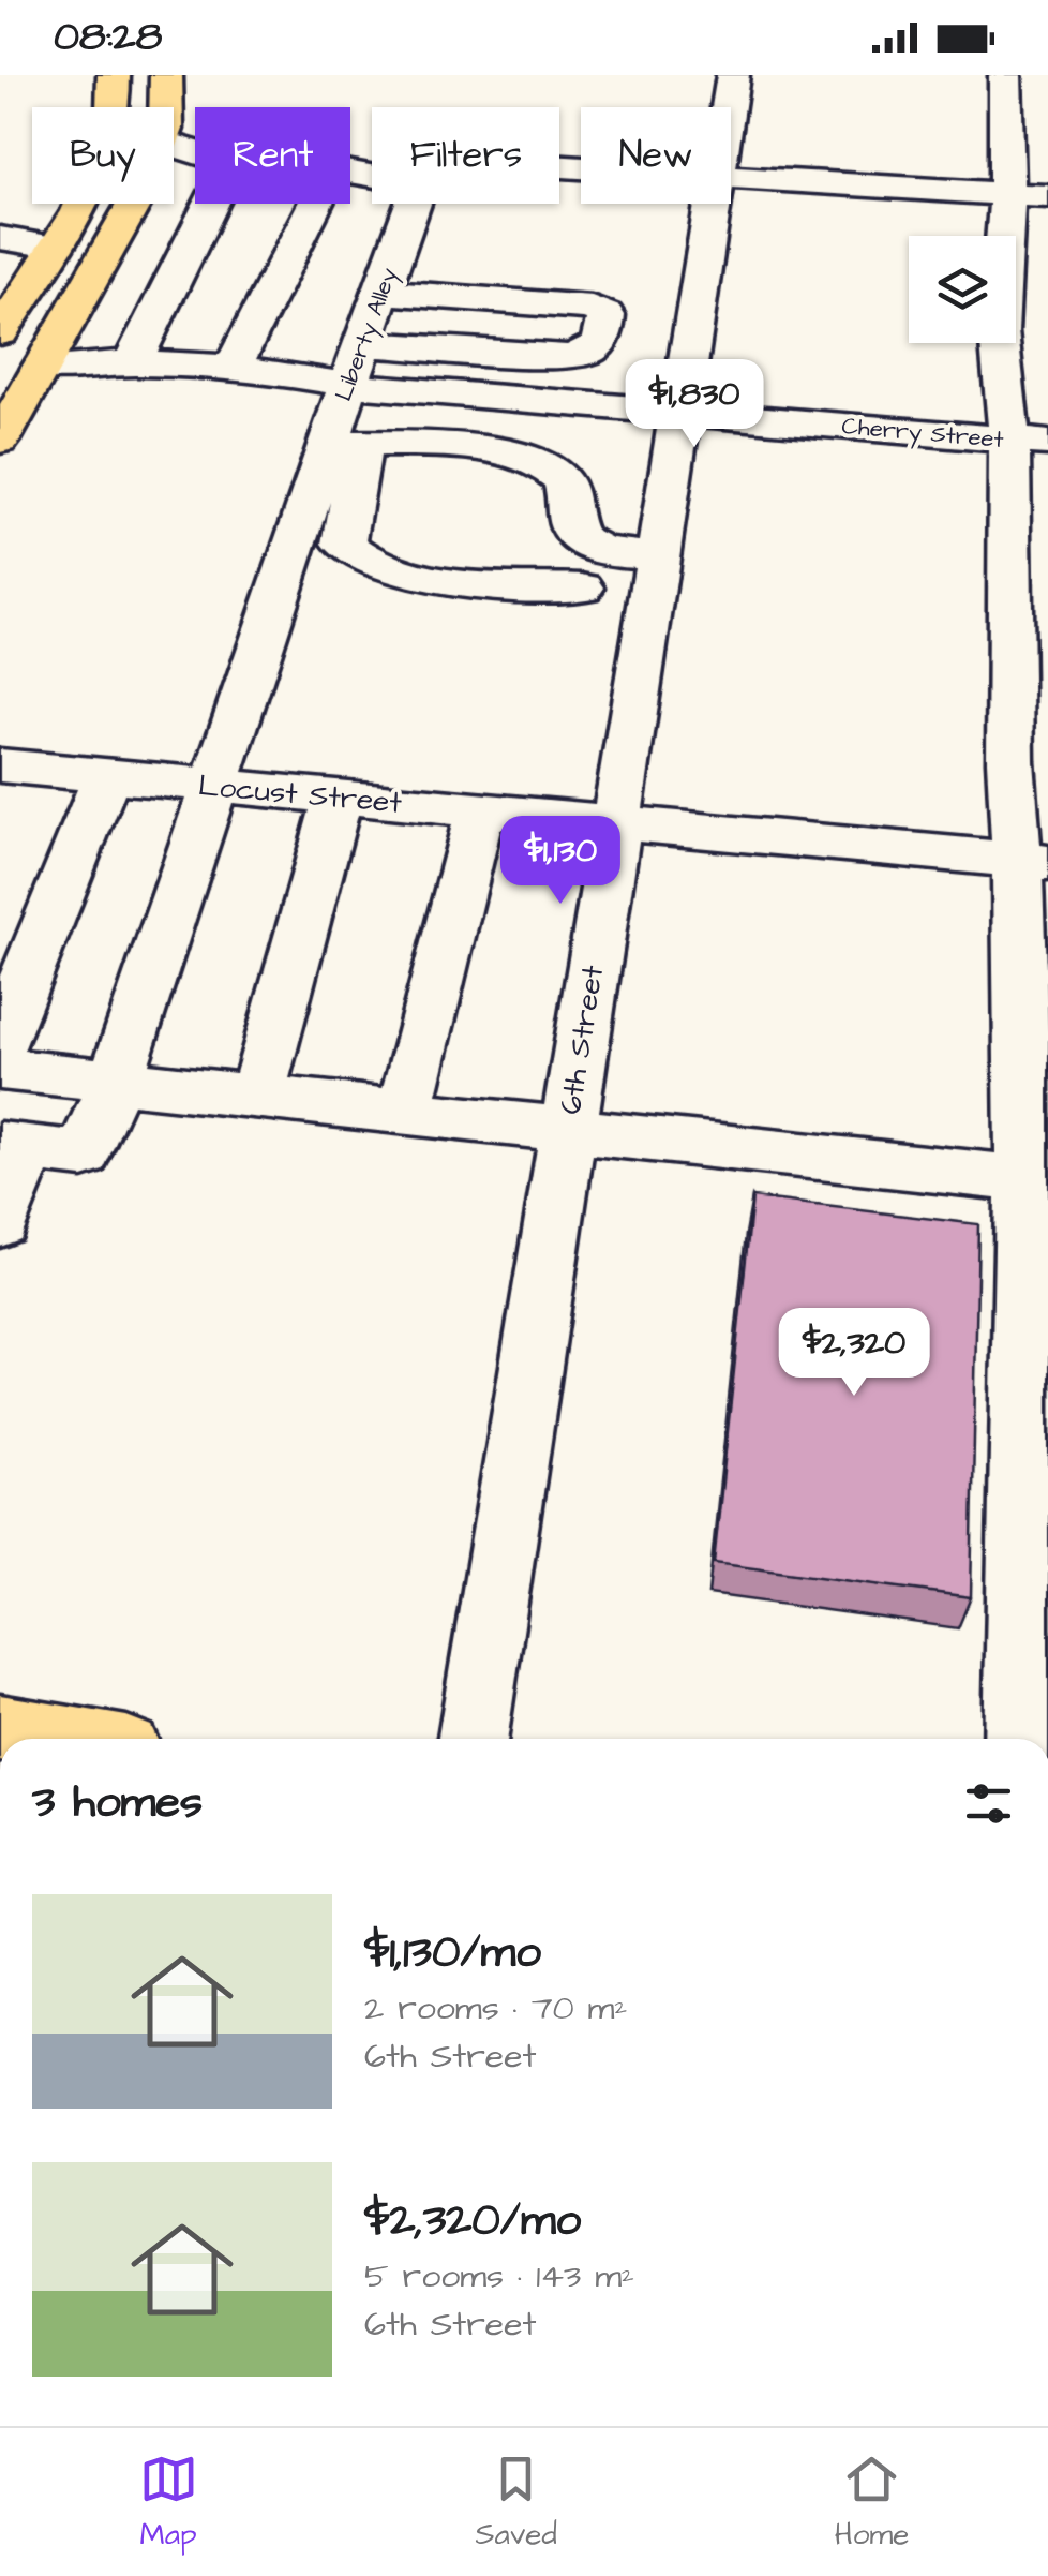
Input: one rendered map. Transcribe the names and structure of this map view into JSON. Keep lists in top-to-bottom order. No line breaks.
{"streets":{"street":["Liberty Alley","Cherry Street","Locust Street","6th Street"]},"crossings":[["Liberty Alley","Cherry Street"],["Liberty Alley","Locust Street"],["Cherry Street","6th Street"],["Locust Street","6th Street"]],"page":{"status":"08:28","chip":["Buy","Rent","Filters","New"],"price":["$1,830","$1,130","$2,320"],"heading":"3 homes","list":[{"name":"$1,130/mo","note":"2 rooms · 70 m² · 6th Street"},{"name":"$2,320/mo","note":"5 rooms · 143 m² · 6th Street"}],"tabs":["Map","Saved","Home"]}}
